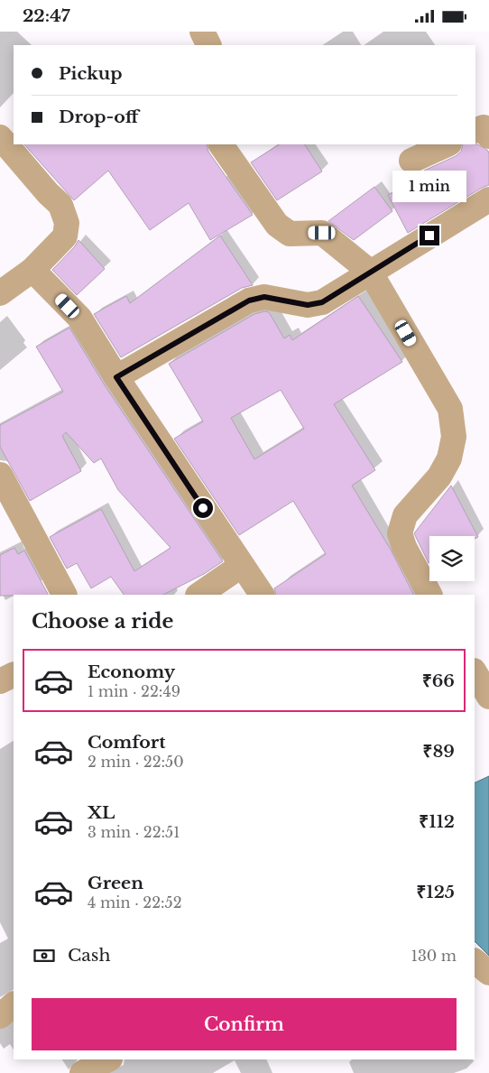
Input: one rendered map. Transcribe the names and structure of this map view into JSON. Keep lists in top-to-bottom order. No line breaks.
{"page":{"status":"22:47","banner":["Pickup","Drop-off"],"bubble":"1 min","heading":"Choose a ride","list":[{"name":"Economy","note":"1 min · 22:49","value":"₹66"},{"name":"Comfort","note":"2 min · 22:50","value":"₹89"},{"name":"XL","note":"3 min · 22:51","value":"₹112"},{"name":"Green","note":"4 min · 22:52","value":"₹125"}],"pay":["Cash","130 m"],"buttons":"Confirm"}}
